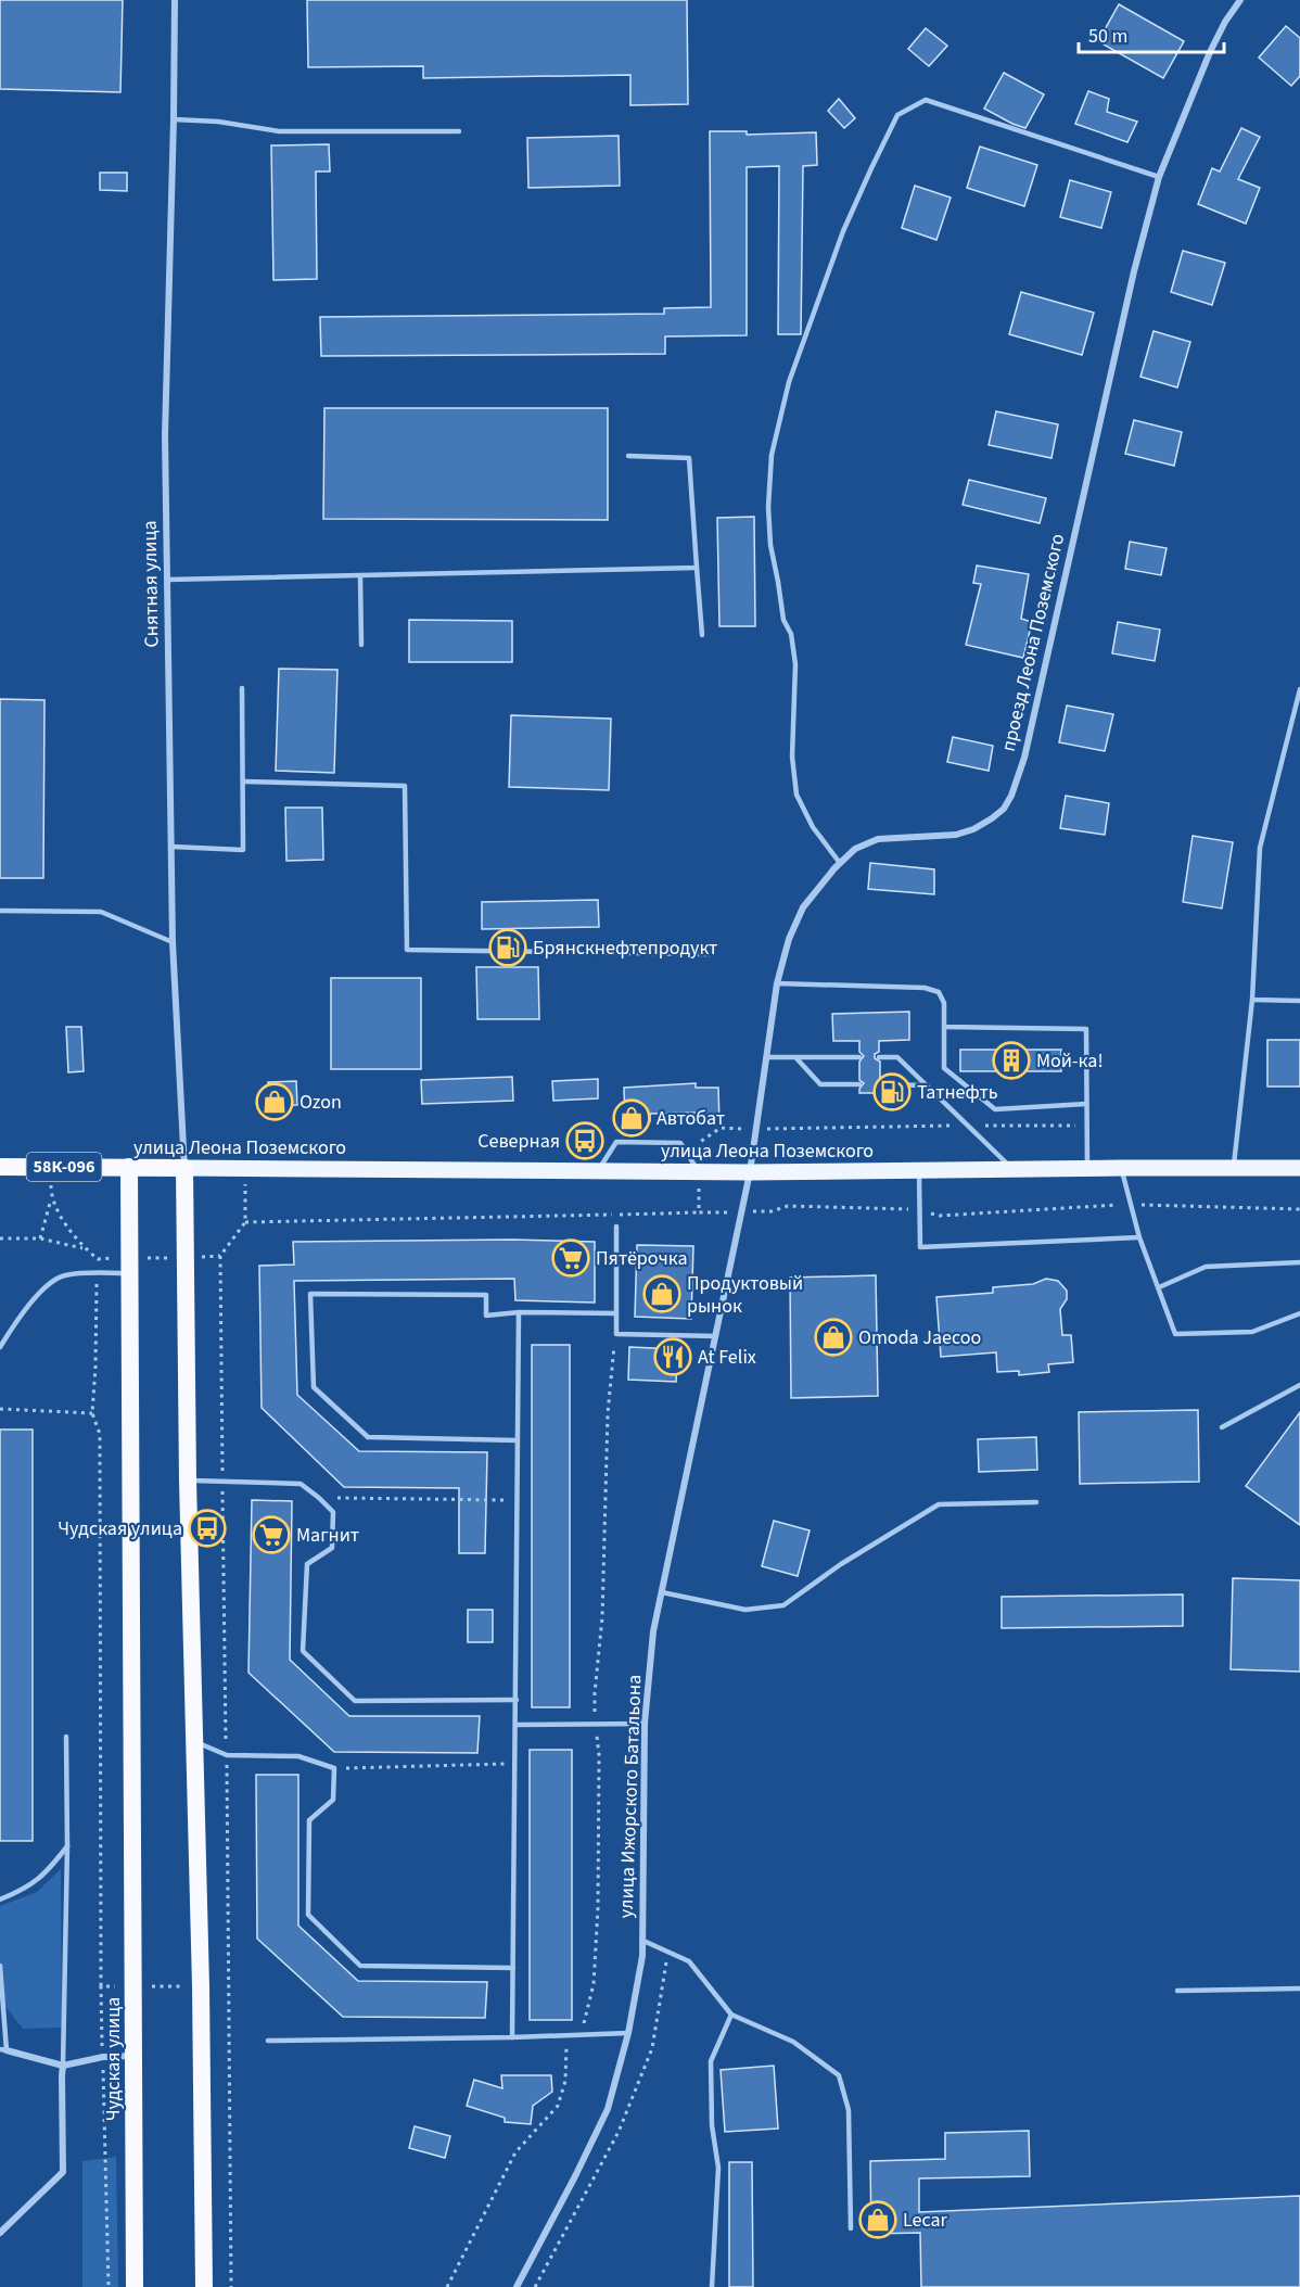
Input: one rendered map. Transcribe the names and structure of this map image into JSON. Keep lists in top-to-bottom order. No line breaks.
{"streets":{"highway":["улица Леона Поземского","58К-096","Чудская улица"],"street":["Снятная улица","проезд Леона Поземского","улица Ижорского Батальона"]},"crossings":[["Снятная улица","улица Леона Поземского"],["проезд Леона Поземского","улица Леона Поземского"],["проезд Леона Поземского","улица Ижорского Батальона"],["улица Леона Поземского","улица Ижорского Батальона"],["улица Леона Поземского","Чудская улица"]],"places":{"fuel station":["Брянскнефтепродукт","Татнефть"],"building":["Мой-ка!"],"shop":["Ozon","Автобат","Продуктовый рынок","Omoda Jaecoo","Lecar"],"bus stop":["Северная","Чудская улица"],"supermarket":["Пятёрочка","Магнит"],"restaurant":["At Felix"]},"scale_bar":"50 m"}
